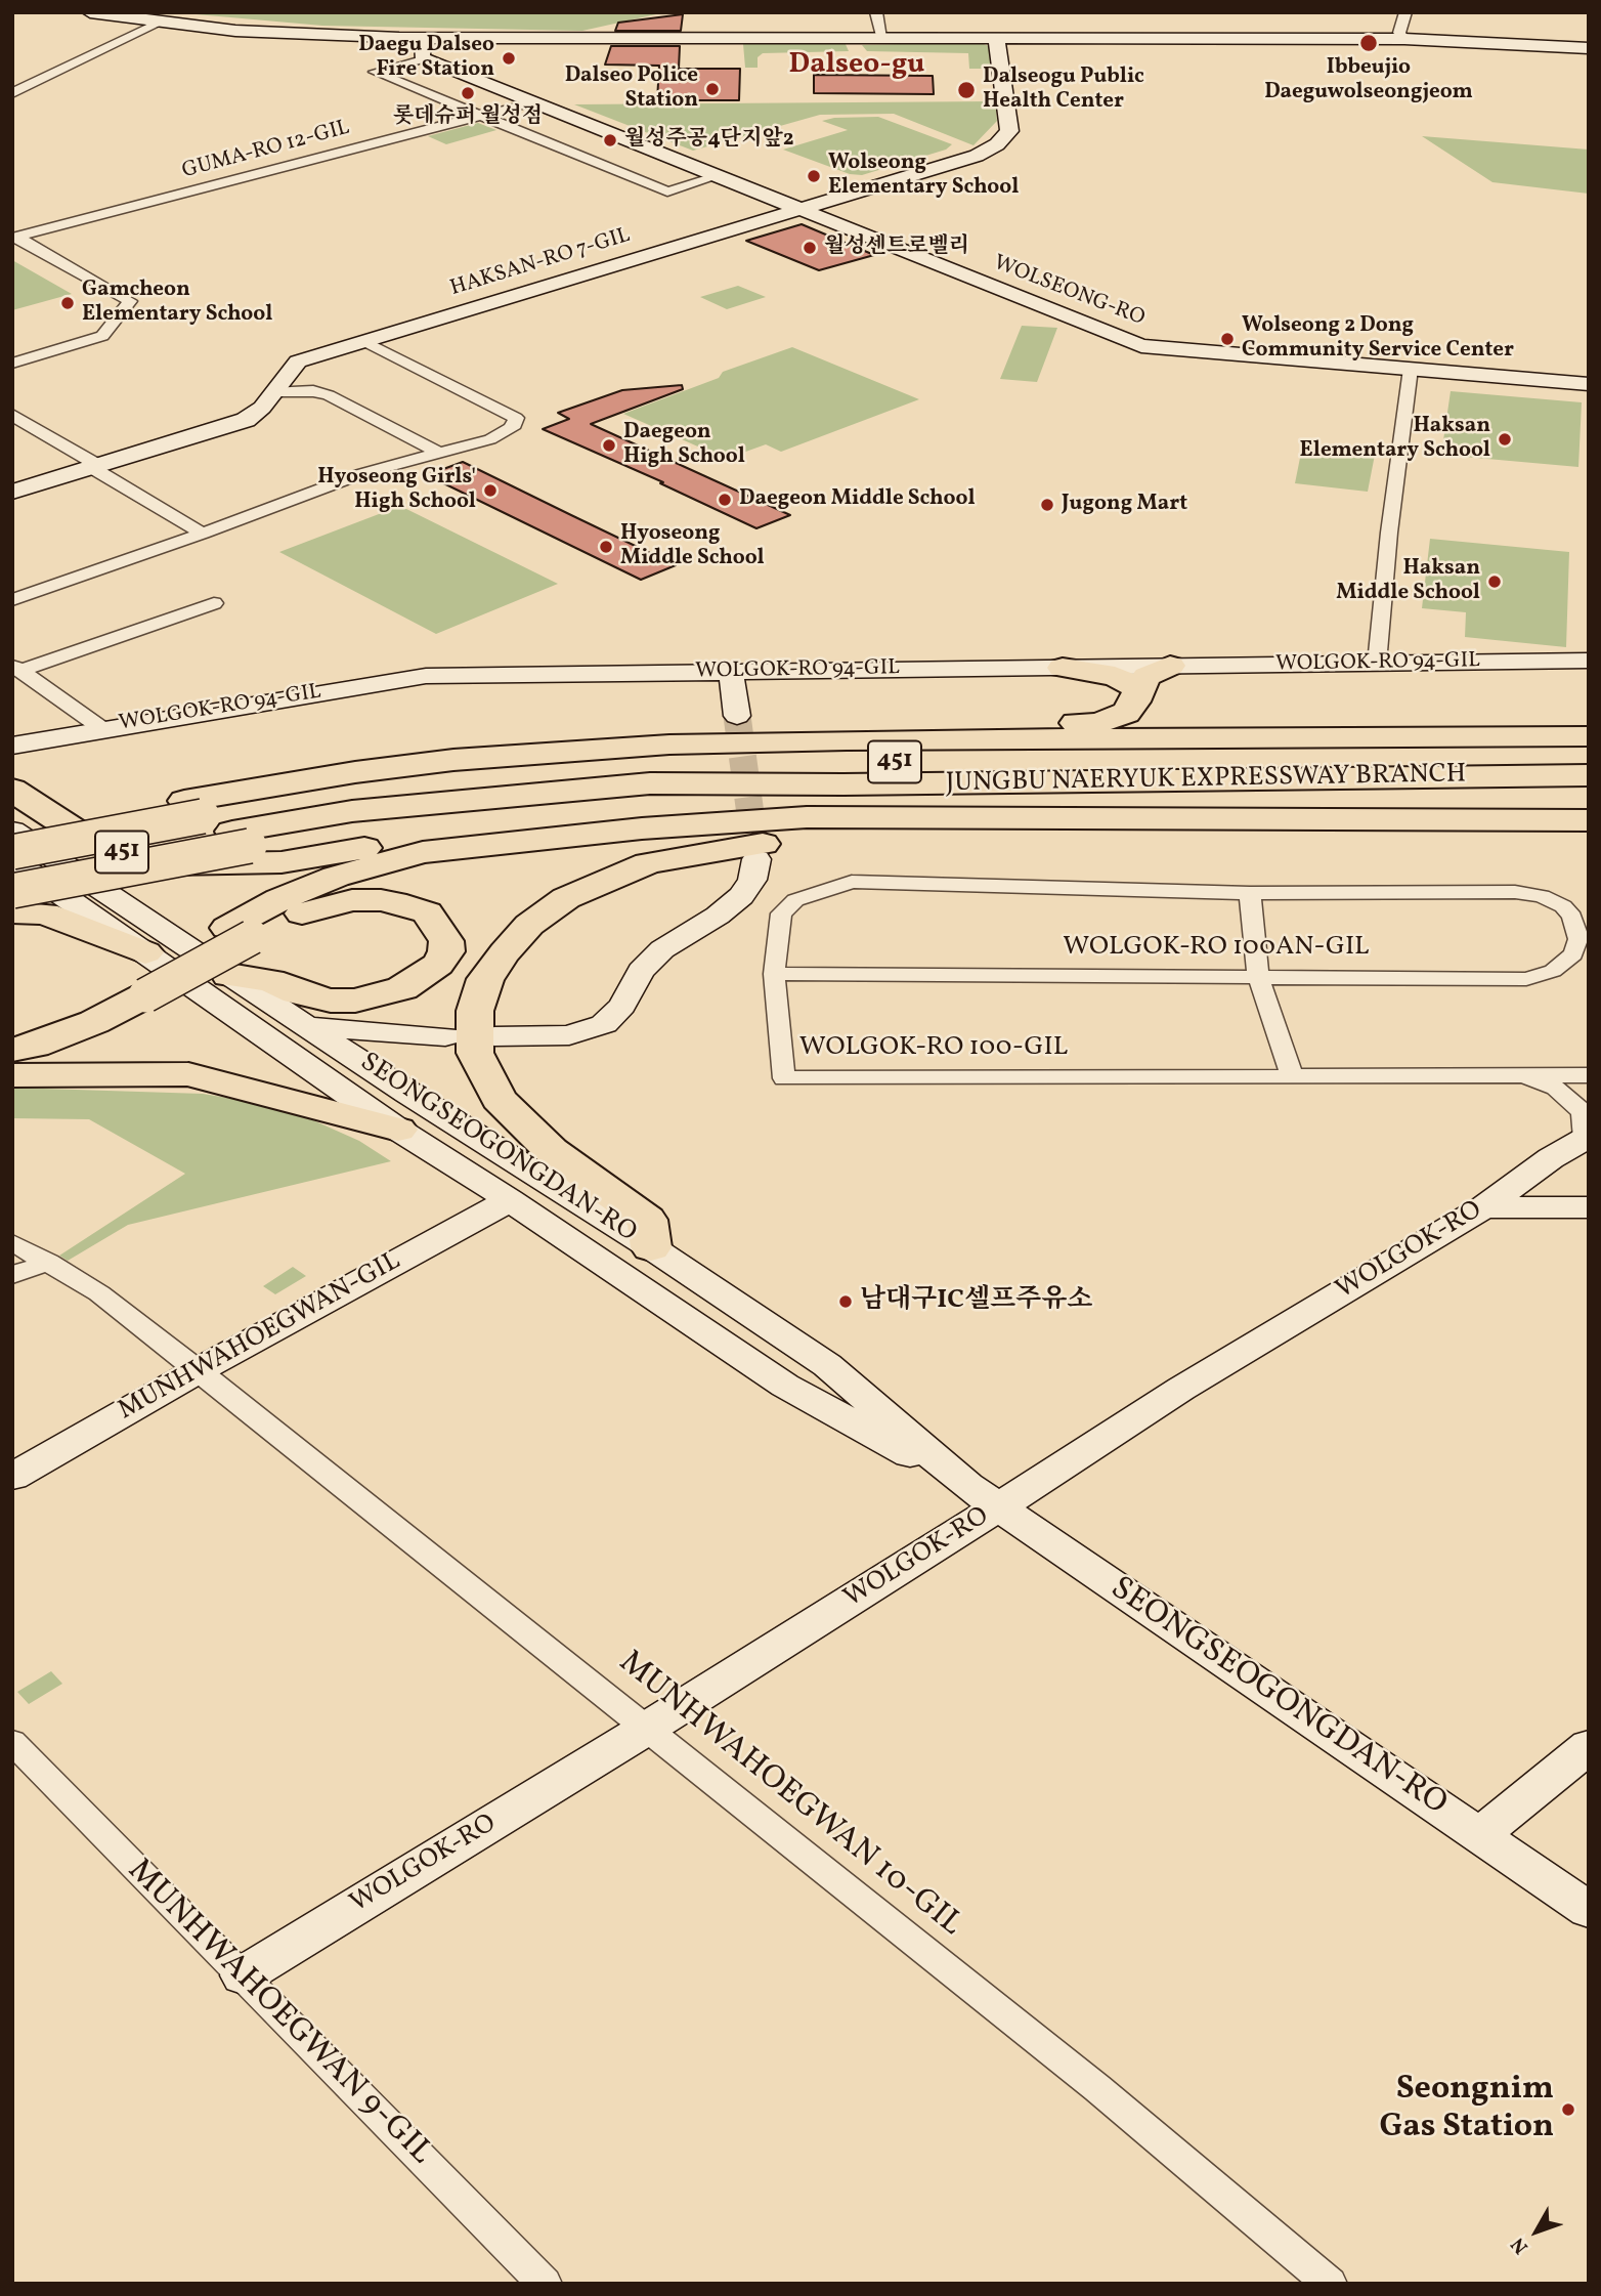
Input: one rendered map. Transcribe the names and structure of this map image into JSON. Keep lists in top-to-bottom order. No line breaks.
{"streets":{"highway":["451","JUNGBU NAERYUK EXPRESSWAY BRANCH"],"street":["GUMA-RO 12-GIL","HAKSAN-RO 7-GIL","WOLSEONG-RO","WOLGOK-RO 94-GIL","WOLGOK-RO 100AN-GIL","WOLGOK-RO 100-GIL","SEONGSEOGONGDAN-RO","WOLGOK-RO","MUNHWAHOEGWAN-GIL","MUNHWAHOEGWAN 10-GIL","MUNHWAHOEGWAN 9-GIL"]},"crossings":[["GUMA-RO 12-GIL","WOLSEONG-RO"],["HAKSAN-RO 7-GIL","WOLSEONG-RO"],["WOLGOK-RO 100AN-GIL","WOLGOK-RO 100-GIL"],["SEONGSEOGONGDAN-RO","WOLGOK-RO"],["SEONGSEOGONGDAN-RO","MUNHWAHOEGWAN-GIL"],["WOLGOK-RO","MUNHWAHOEGWAN 10-GIL"],["WOLGOK-RO","MUNHWAHOEGWAN 9-GIL"],["MUNHWAHOEGWAN-GIL","MUNHWAHOEGWAN 10-GIL"]],"districts":["Dalseo-gu"],"places":["Ibbeujio Daeguwolseongjeom","Daegu Dalseo Fire Station","Dalseo Police Station","Dalseogu Public Health Center","롯데슈퍼 월성점","월성주공4단지앞2","Wolseong Elementary School","월성센트로벨리","Gamcheon Elementary School","Wolseong 2 Dong Community Service Center","Haksan Elementary School","Daegeon High School","Hyoseong Girls' High School","Daegeon Middle School","Jugong Mart","Hyoseong Middle School","Haksan Middle School","남대구IC셀프주유소","Seongnim Gas Station"],"north":"bottom left"}
